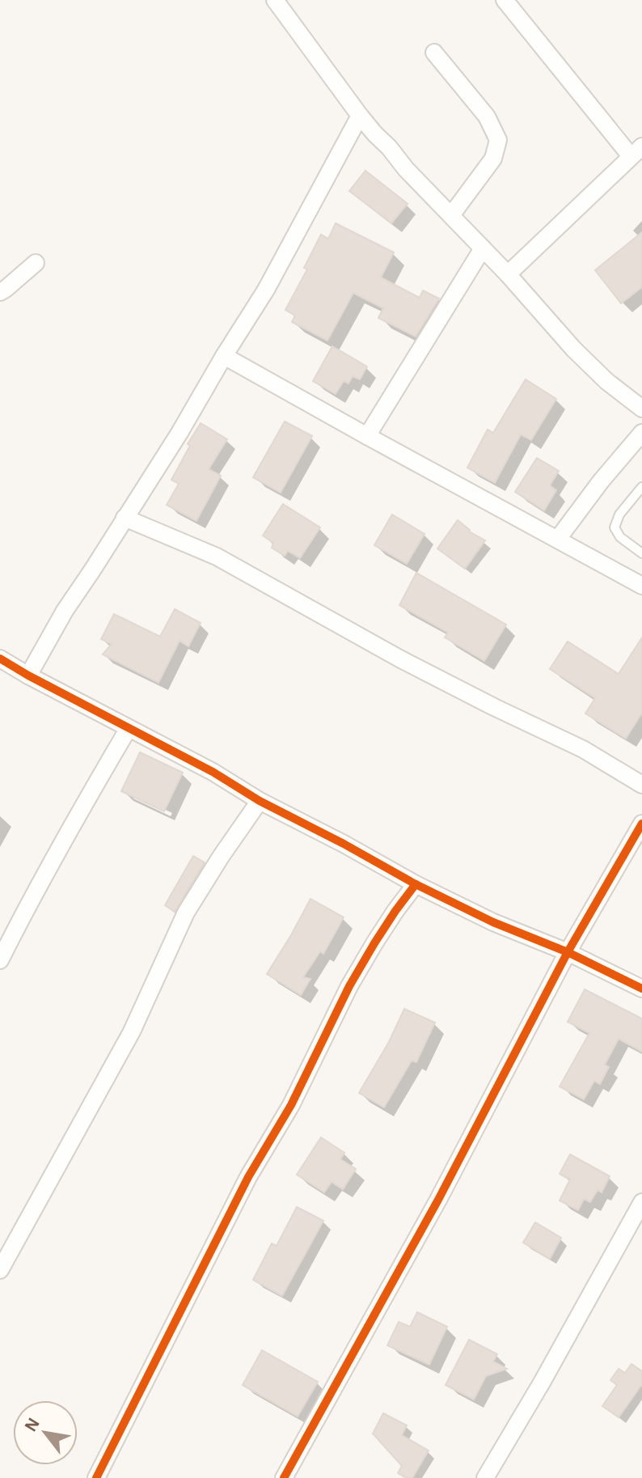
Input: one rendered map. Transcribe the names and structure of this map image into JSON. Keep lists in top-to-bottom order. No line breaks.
{"north":"top left"}
